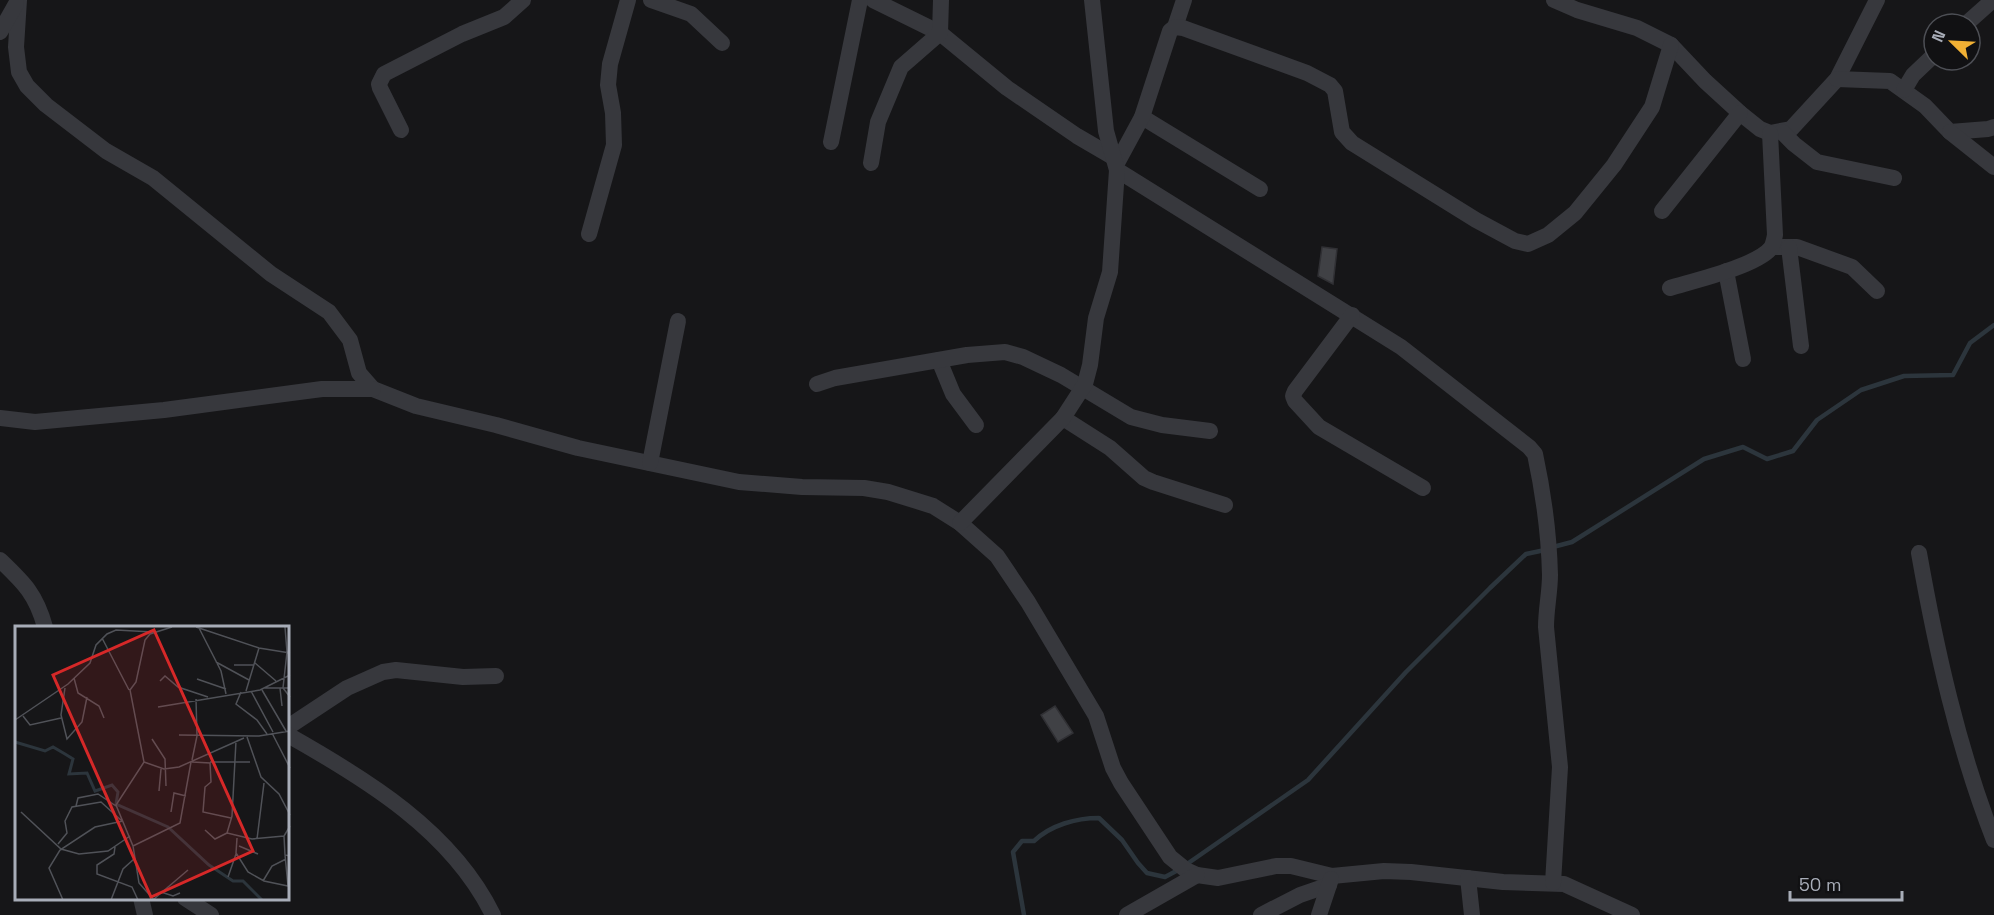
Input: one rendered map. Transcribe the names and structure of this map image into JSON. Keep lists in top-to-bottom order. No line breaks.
{"scale_bar":"50 m","north":"top left"}
